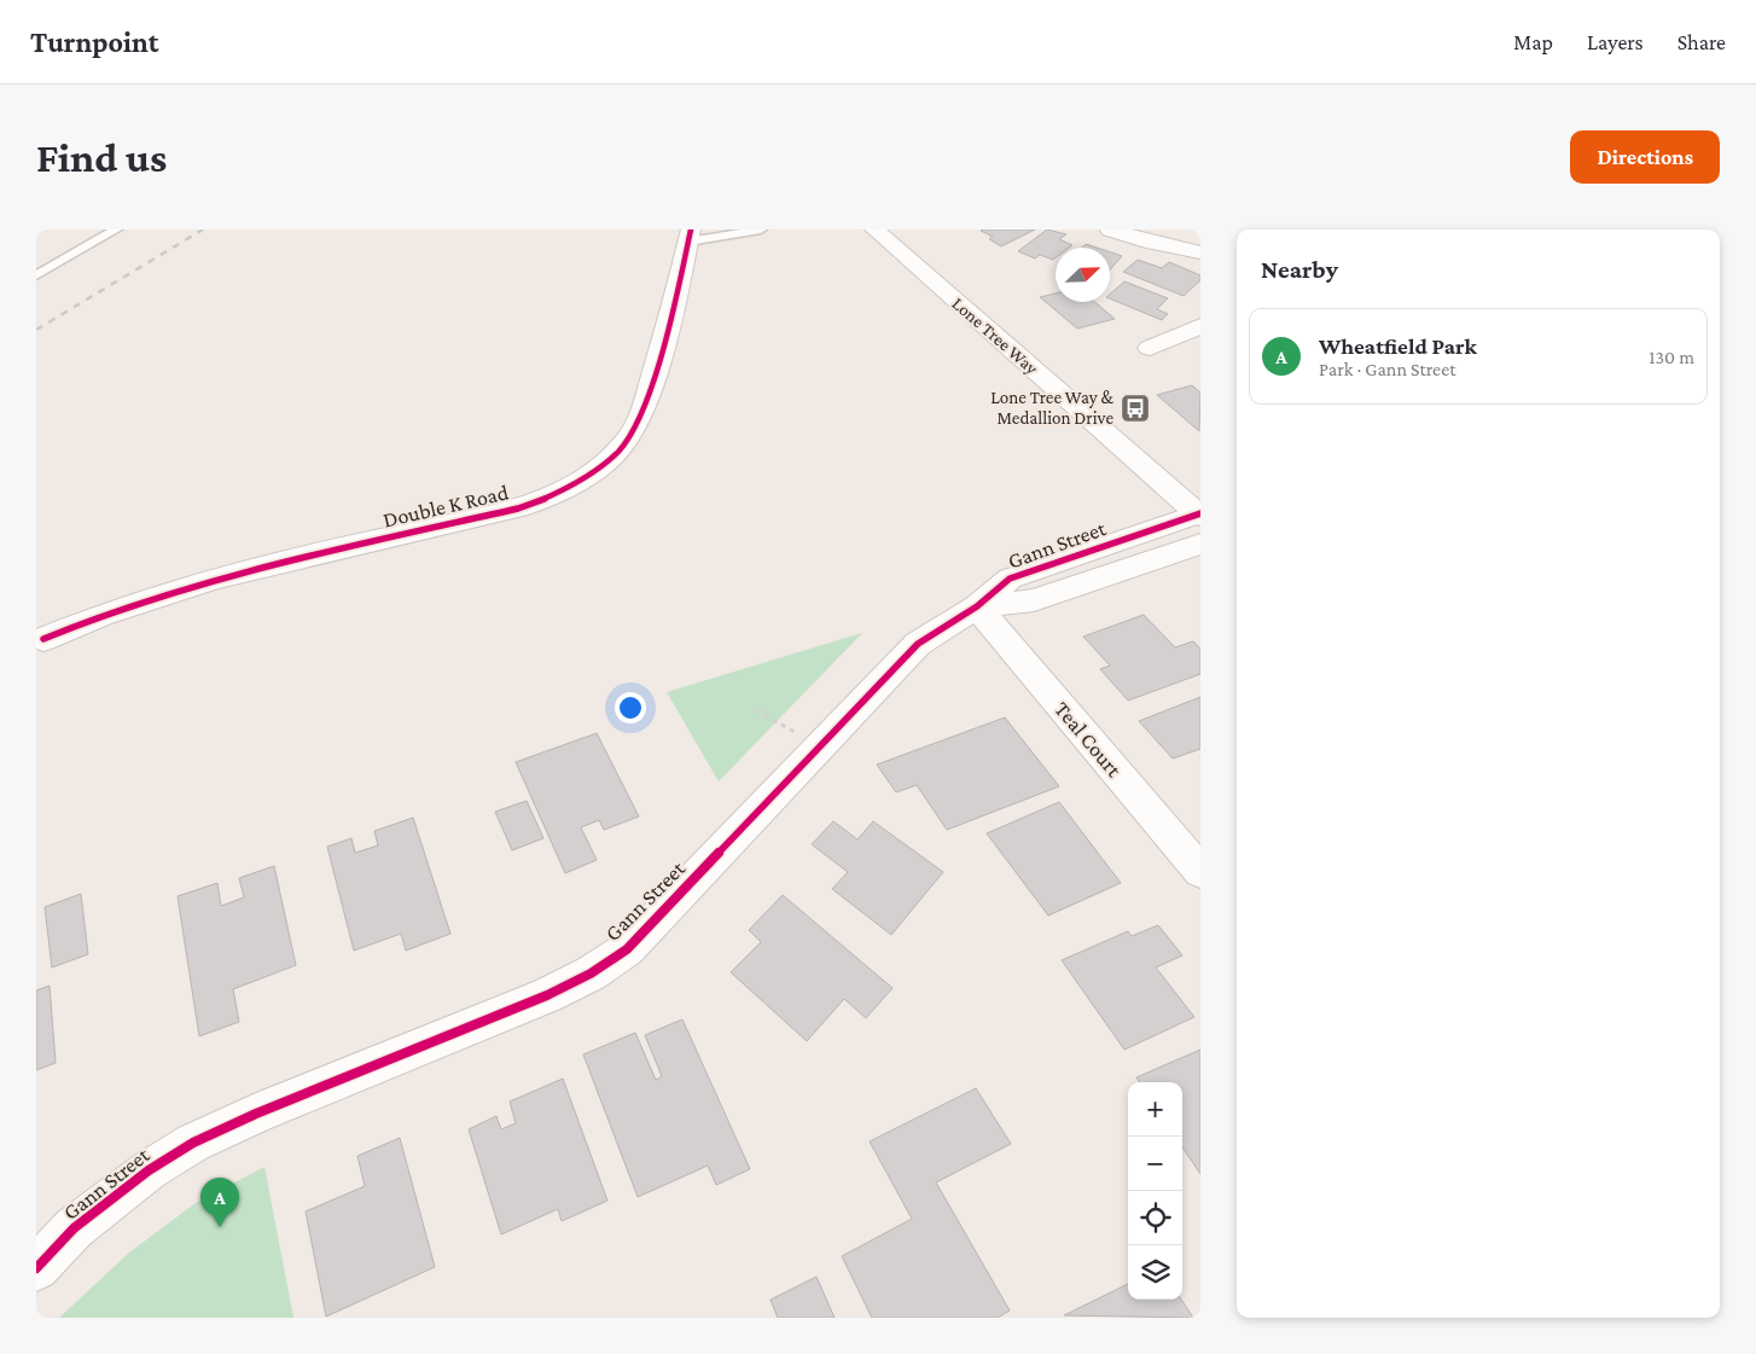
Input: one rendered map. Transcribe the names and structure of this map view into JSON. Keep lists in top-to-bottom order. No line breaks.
{"streets":{"street":["Lone Tree Way","Double K Road","Gann Street","Teal Court"]},"crossings":[["Lone Tree Way","Gann Street"],["Gann Street","Teal Court"]],"places":{"bus stop":["Lone Tree Way & Medallion Drive"]},"north":"top right","page":{"header":"Turnpoint","nav":["Map","Layers","Share"],"buttons":"Directions","title":"Find us","heading":"Nearby","list":[{"mark":"A","name":"Wheatfield Park","note":"Park · Gann Street","value":"130 m"}],"map_buttons":["+","−"],"pins":"A"}}
